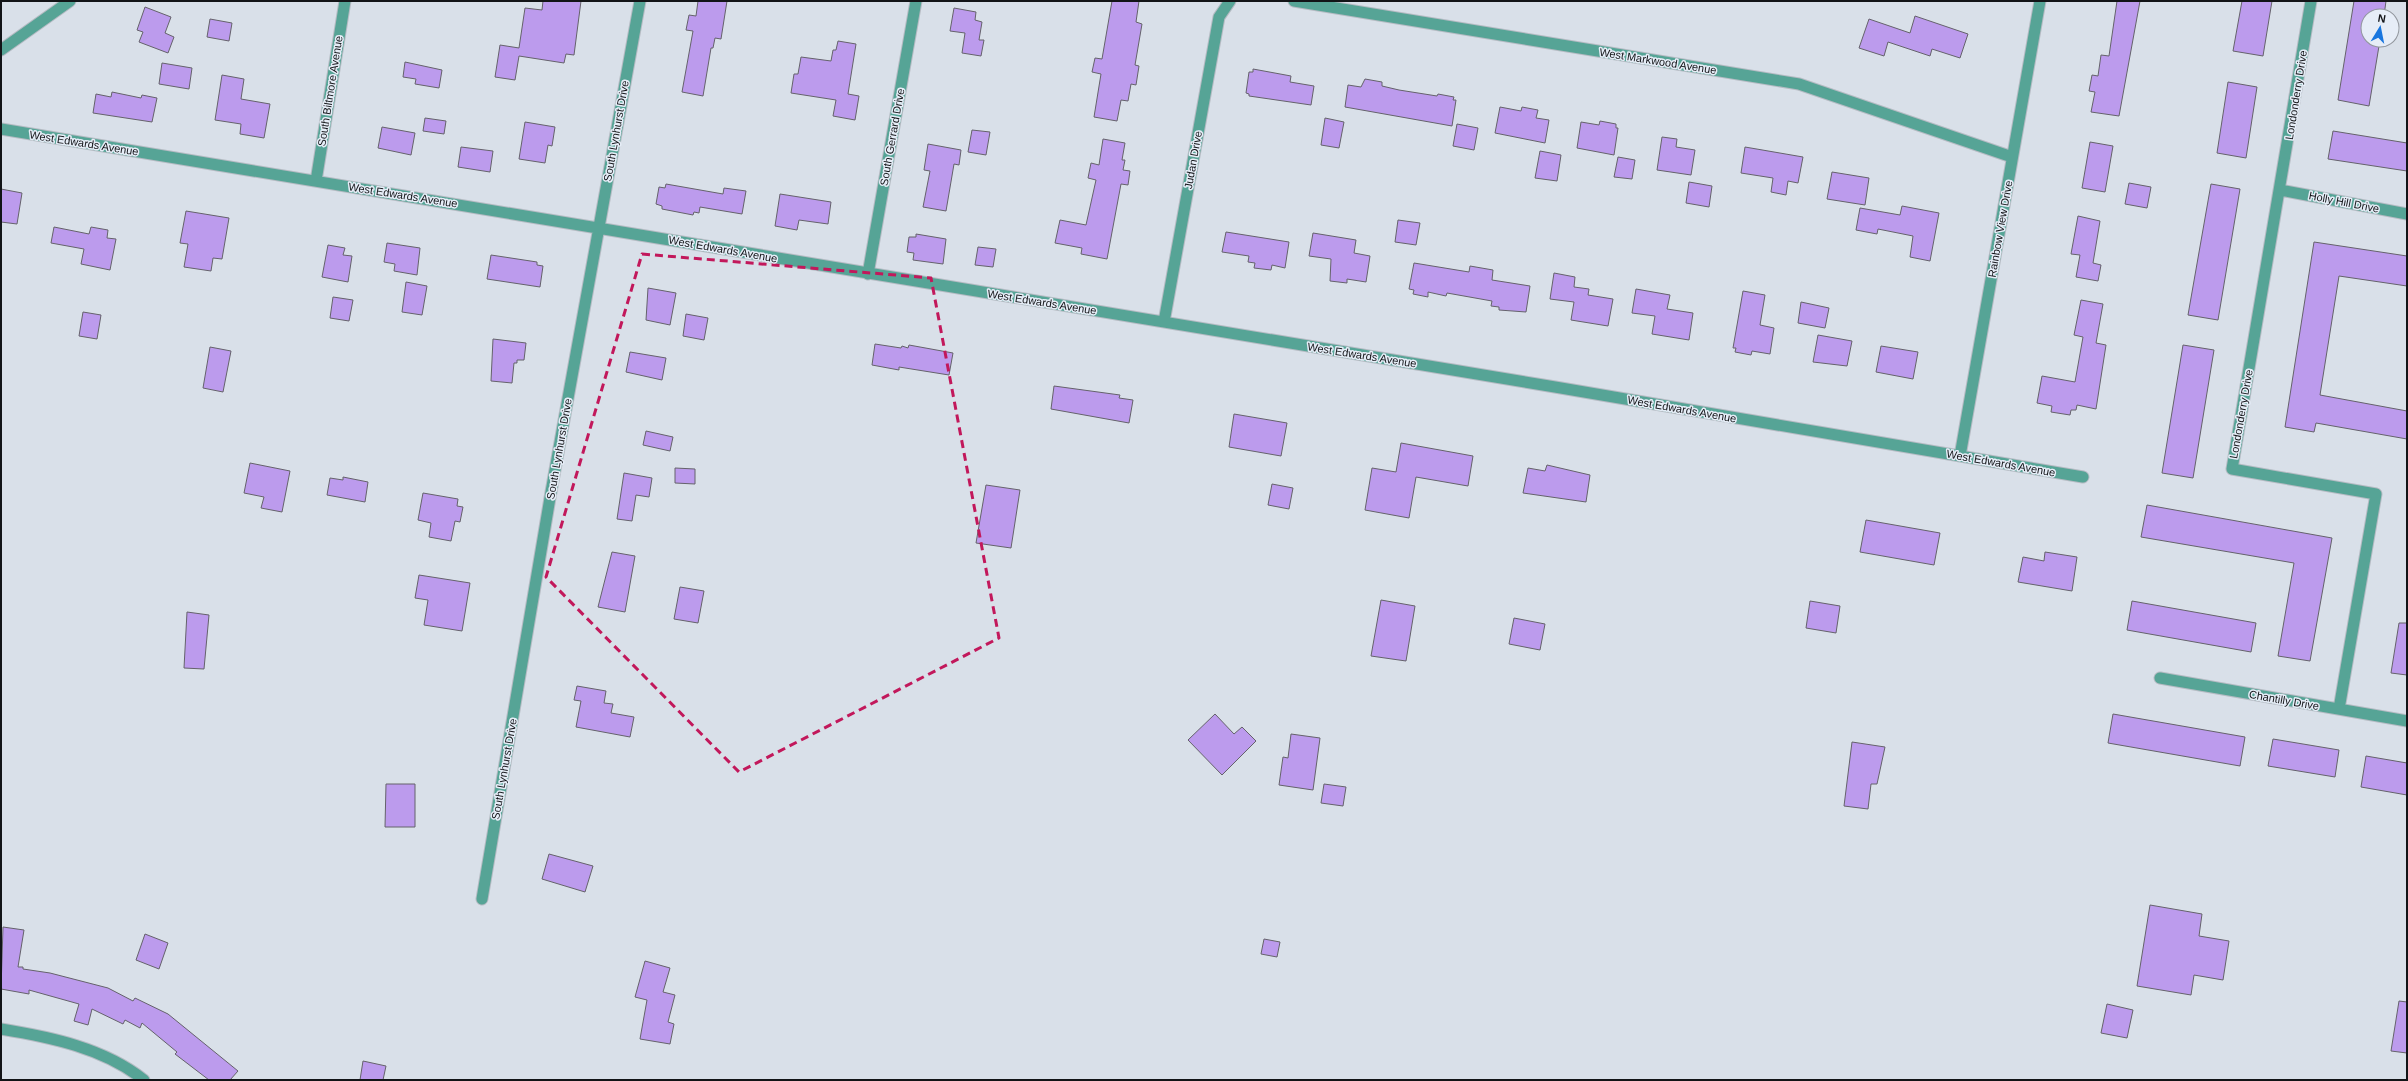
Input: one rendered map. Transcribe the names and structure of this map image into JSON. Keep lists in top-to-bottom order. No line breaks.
{"streets":{"street":["West Markwood Avenue","South Biltmore Avenue","Londonderry Drive","South Lynhurst Drive","South Gerrard Drive","West Edwards Avenue","Judan Drive","Holly Hill Drive","Rainbow View Drive","Chantilly Drive"]},"crossings":[["West Markwood Avenue","Rainbow View Drive"],["South Biltmore Avenue","West Edwards Avenue"],["Londonderry Drive","Holly Hill Drive"],["Londonderry Drive","Chantilly Drive"],["South Lynhurst Drive","West Edwards Avenue"],["South Gerrard Drive","West Edwards Avenue"],["West Edwards Avenue","Judan Drive"],["West Edwards Avenue","Rainbow View Drive"]],"north":"top"}
